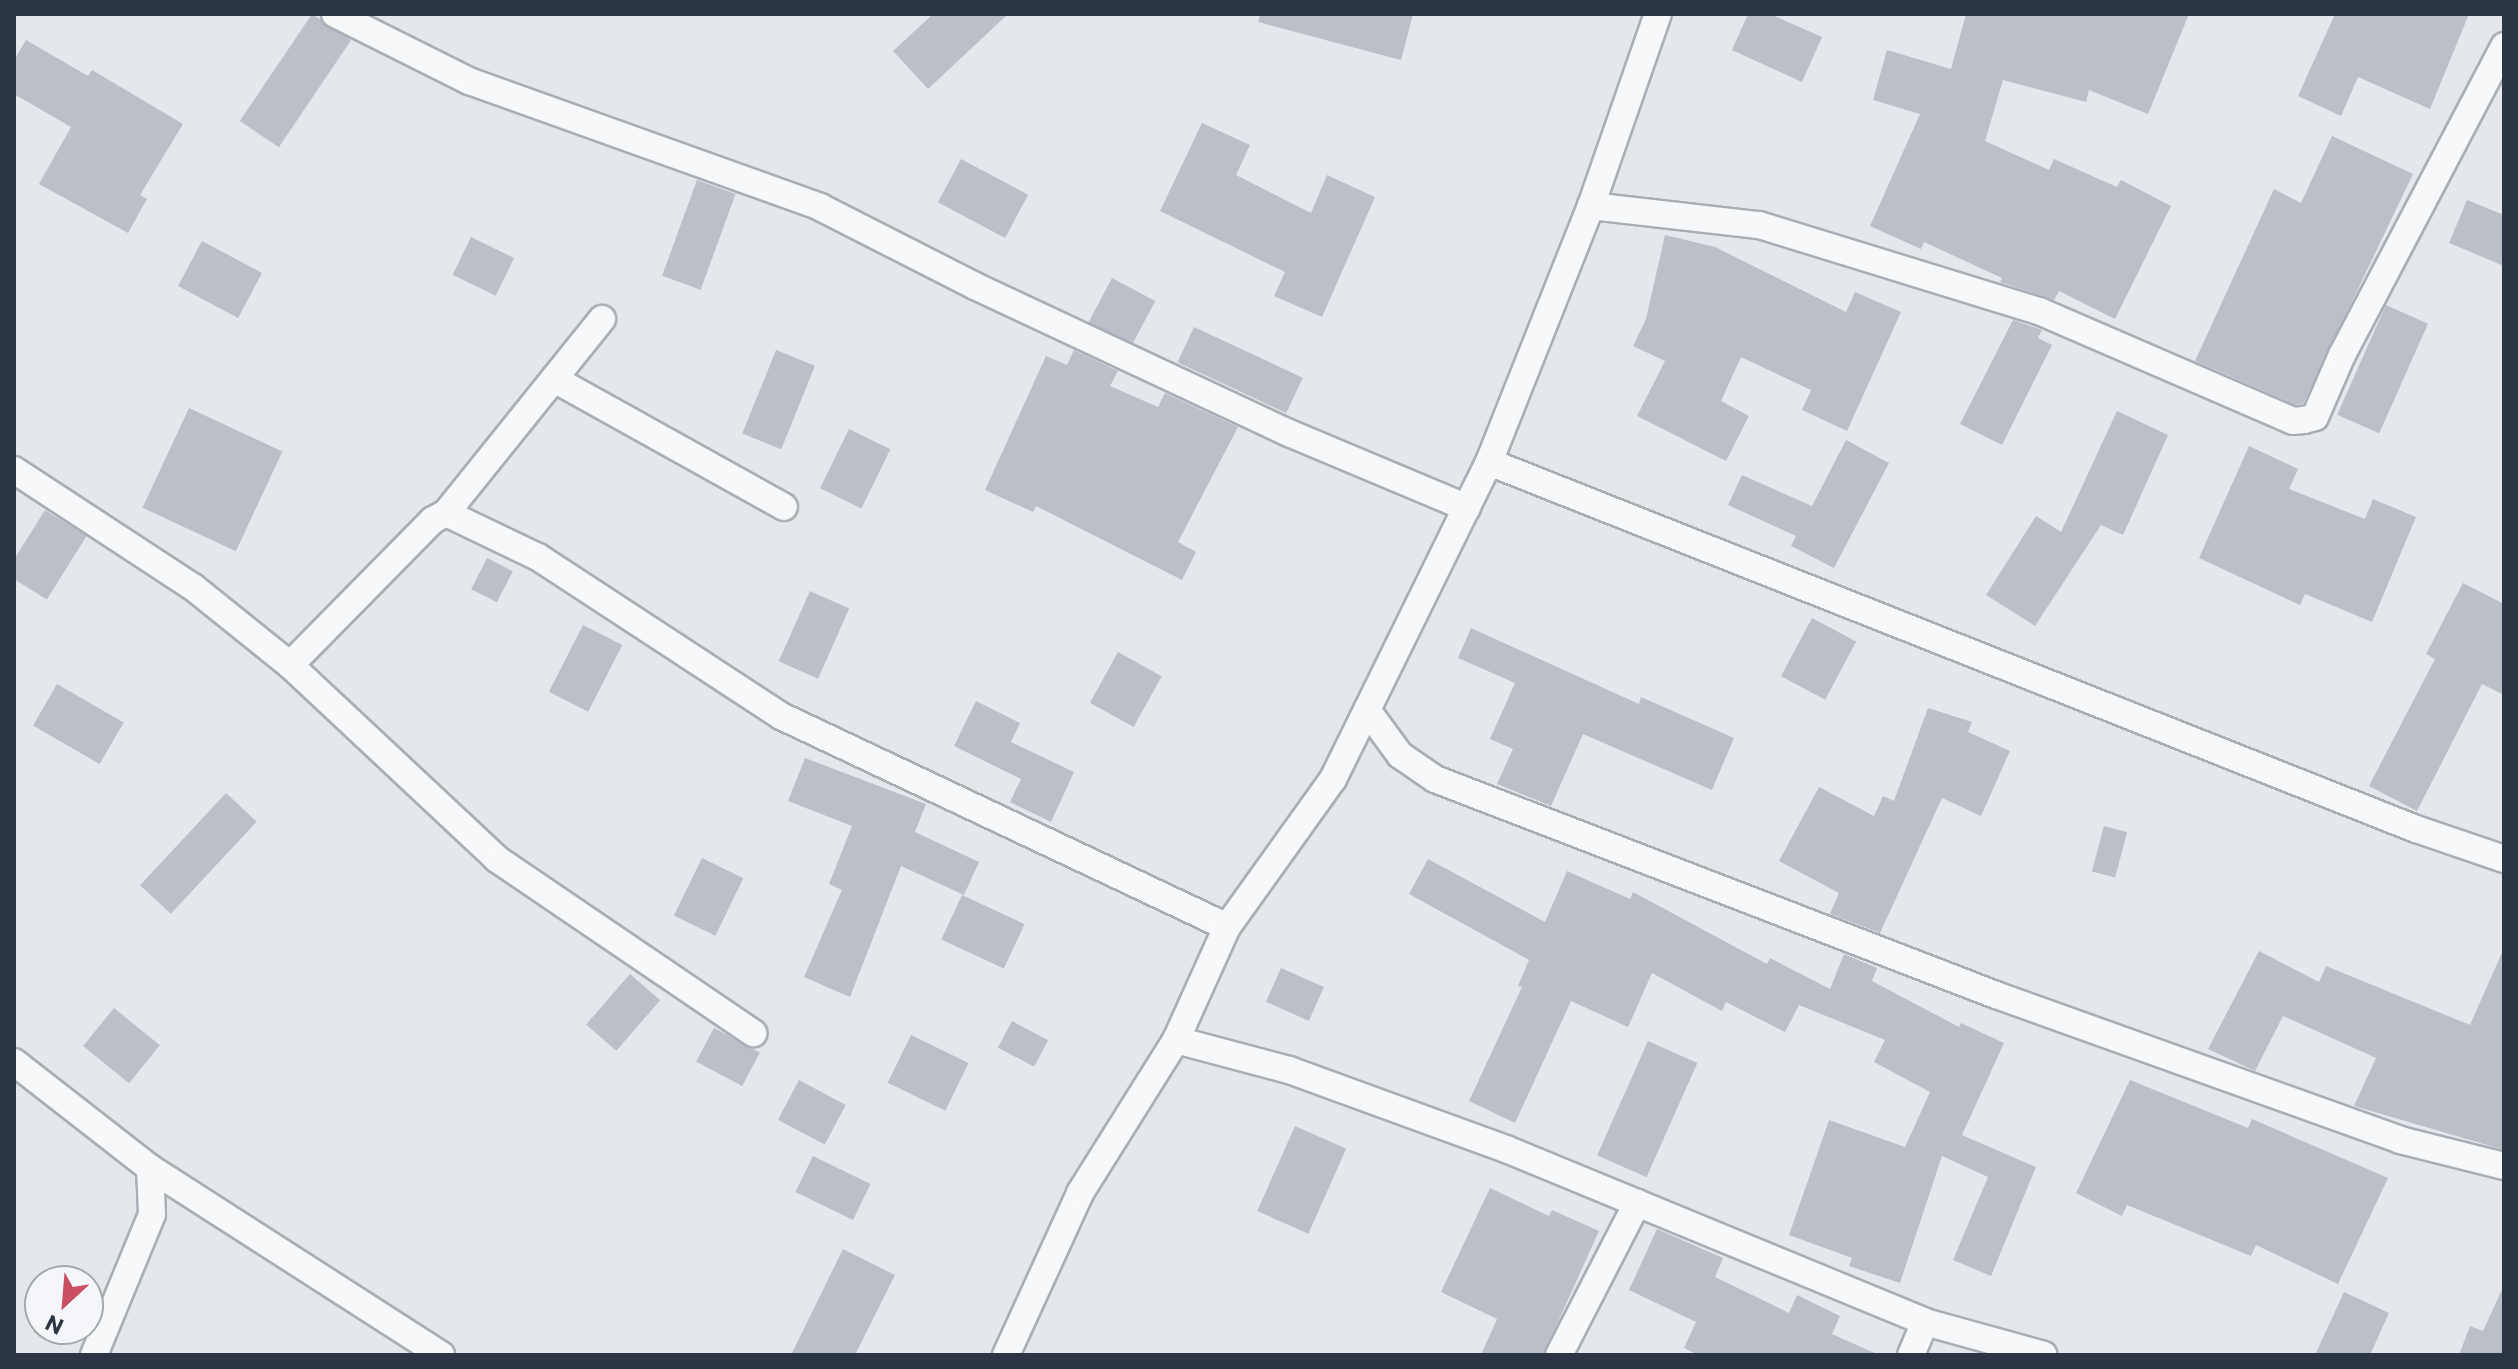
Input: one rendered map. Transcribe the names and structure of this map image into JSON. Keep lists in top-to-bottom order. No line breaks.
{"north":"bottom left"}
